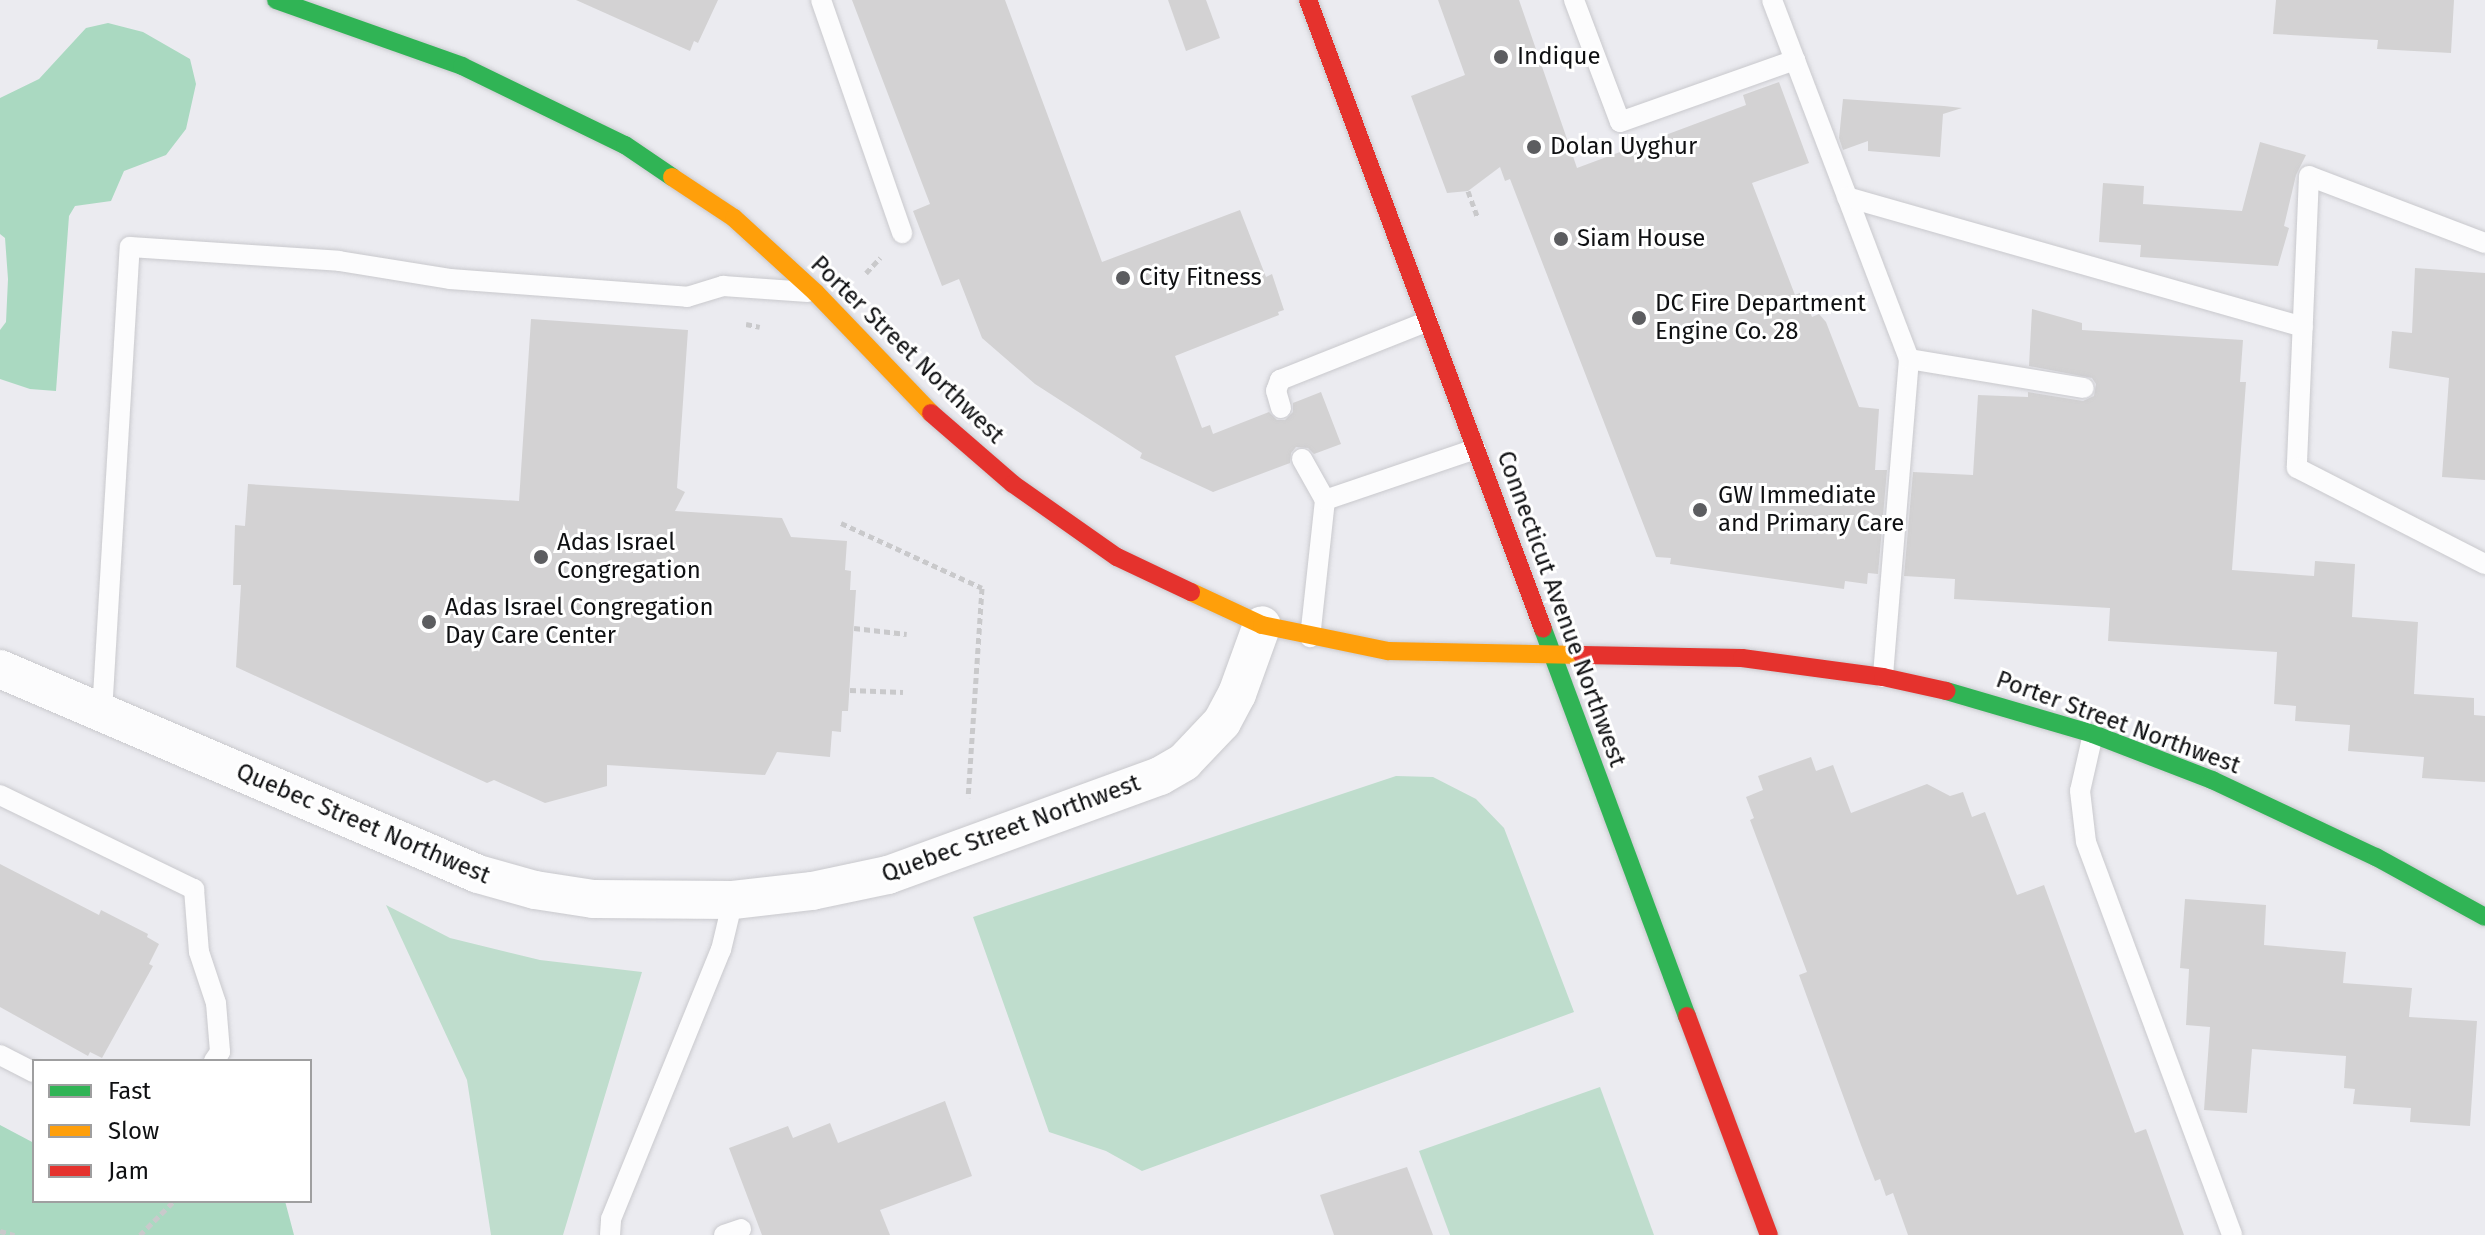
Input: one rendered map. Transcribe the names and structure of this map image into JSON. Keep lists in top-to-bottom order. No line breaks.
{"streets":{"main road":["Porter Street Northwest","Connecticut Avenue Northwest"],"street":["Quebec Street Northwest"]},"crossings":[["Porter Street Northwest","Connecticut Avenue Northwest"],["Porter Street Northwest","Quebec Street Northwest"]],"places":["Indique","Dolan Uyghur","Siam House","City Fitness","DC Fire Department Engine Co. 28","GW Immediate and Primary Care","Adas Israel Congregation","Adas Israel Congregation Day Care Center"],"legend":["Fast","Slow","Jam"]}
